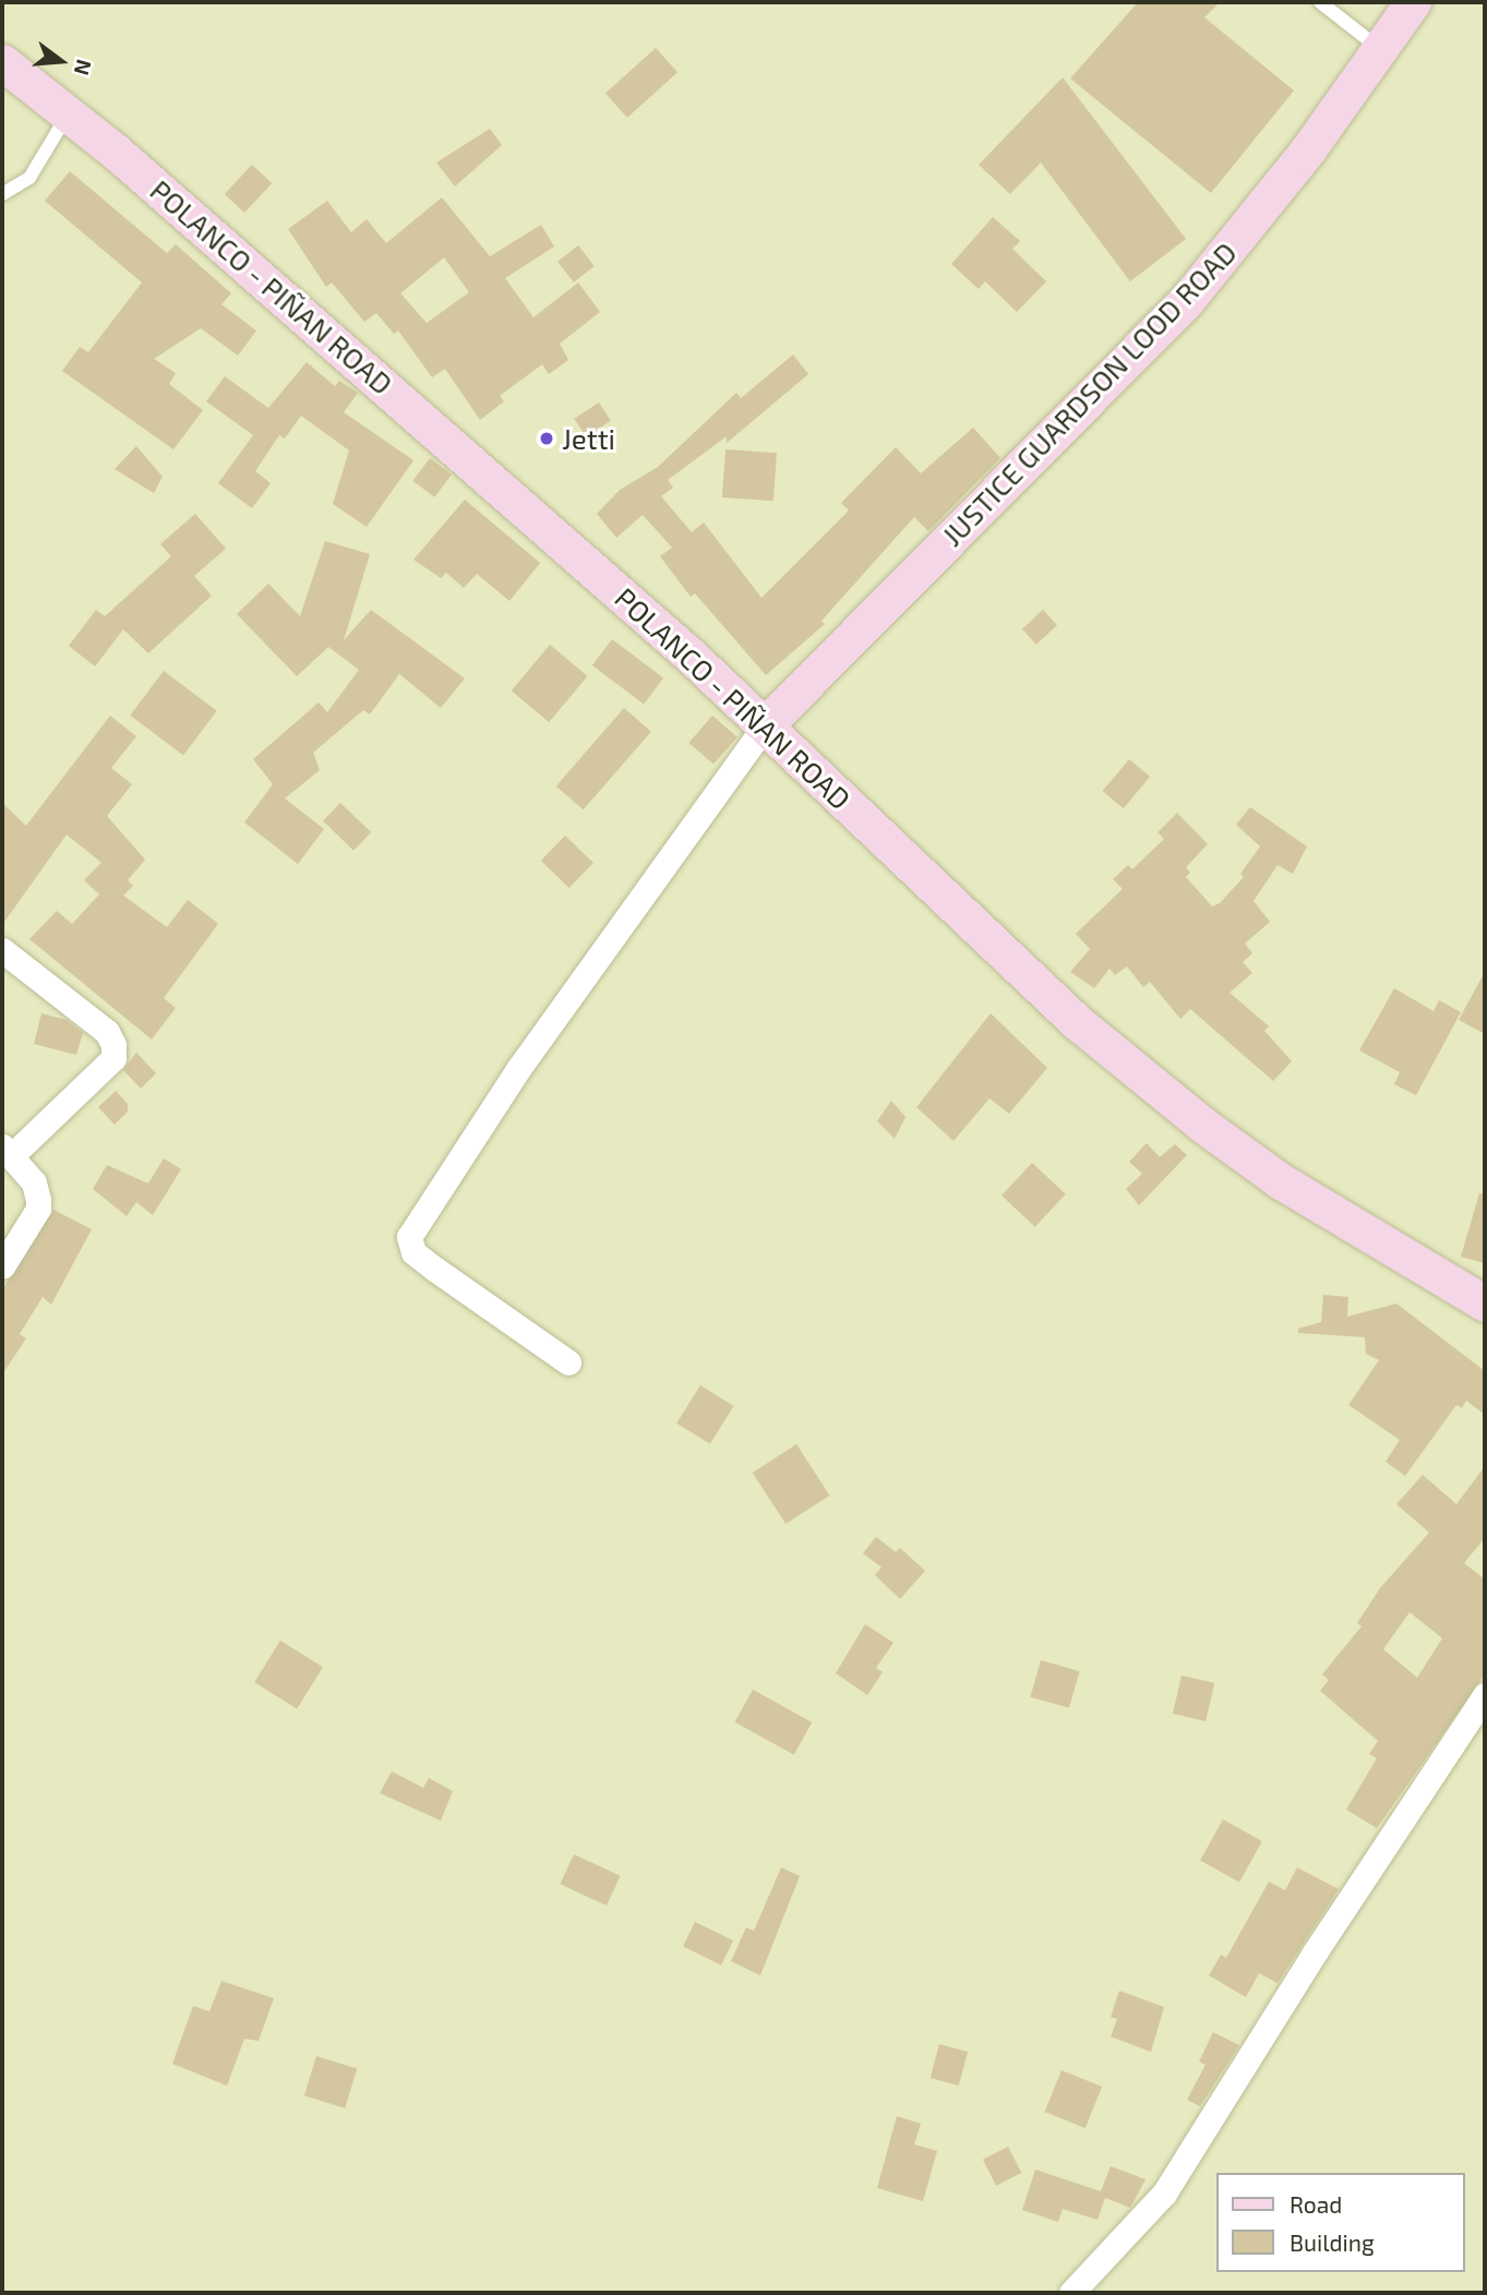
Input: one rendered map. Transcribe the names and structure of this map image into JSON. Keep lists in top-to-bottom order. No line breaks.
{"streets":{"main road":["POLANCO - PIÑAN ROAD","JUSTICE GUARDSON LOOD ROAD"]},"crossings":[["POLANCO - PIÑAN ROAD","JUSTICE GUARDSON LOOD ROAD"]],"places":["Jetti"],"legend":["Road","Building"],"north":"right"}
